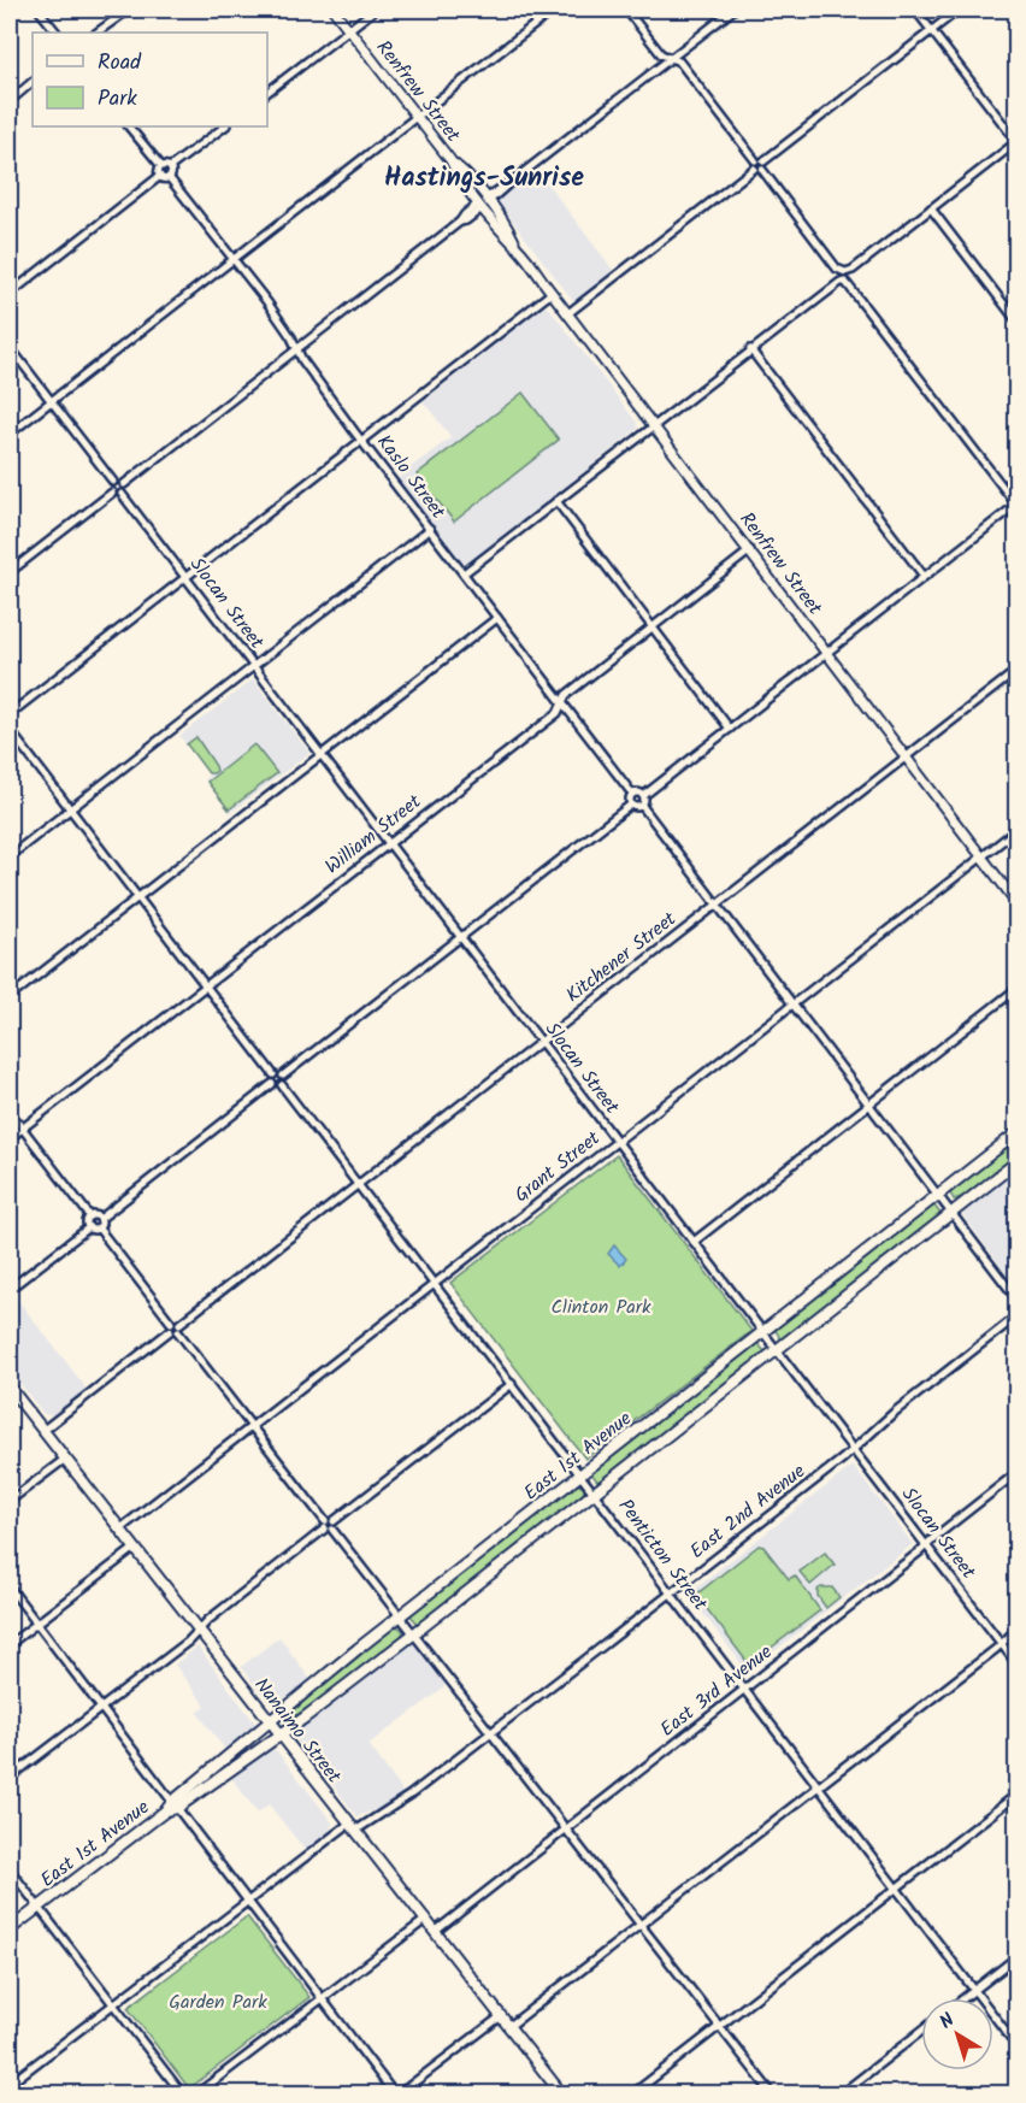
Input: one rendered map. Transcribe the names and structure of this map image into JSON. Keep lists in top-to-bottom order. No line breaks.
{"streets":{"main road":["East 1st Avenue","Nanaimo Street"],"street":["Renfrew Street","Kaslo Street","Slocan Street","William Street","Kitchener Street","Grant Street","East 2nd Avenue","Penticton Street","East 3rd Avenue"]},"crossings":[["Renfrew Street","William Street"],["Renfrew Street","Kitchener Street"],["Renfrew Street","Grant Street"],["Kaslo Street","William Street"],["Slocan Street","William Street"],["Slocan Street","Kitchener Street"],["Slocan Street","Grant Street"],["Slocan Street","East 1st Avenue"],["Slocan Street","East 2nd Avenue"],["Slocan Street","East 3rd Avenue"],["Kitchener Street","Penticton Street"],["Kitchener Street","Nanaimo Street"],["Grant Street","Penticton Street"],["Grant Street","Nanaimo Street"],["East 1st Avenue","Penticton Street"],["East 1st Avenue","Nanaimo Street"],["East 2nd Avenue","Penticton Street"],["East 2nd Avenue","Nanaimo Street"],["Penticton Street","East 3rd Avenue"],["East 3rd Avenue","Nanaimo Street"]],"districts":["Hastings-Sunrise"],"parks":["Clinton Park","Garden Park"],"legend":["Road","Park"],"north":"top left"}
